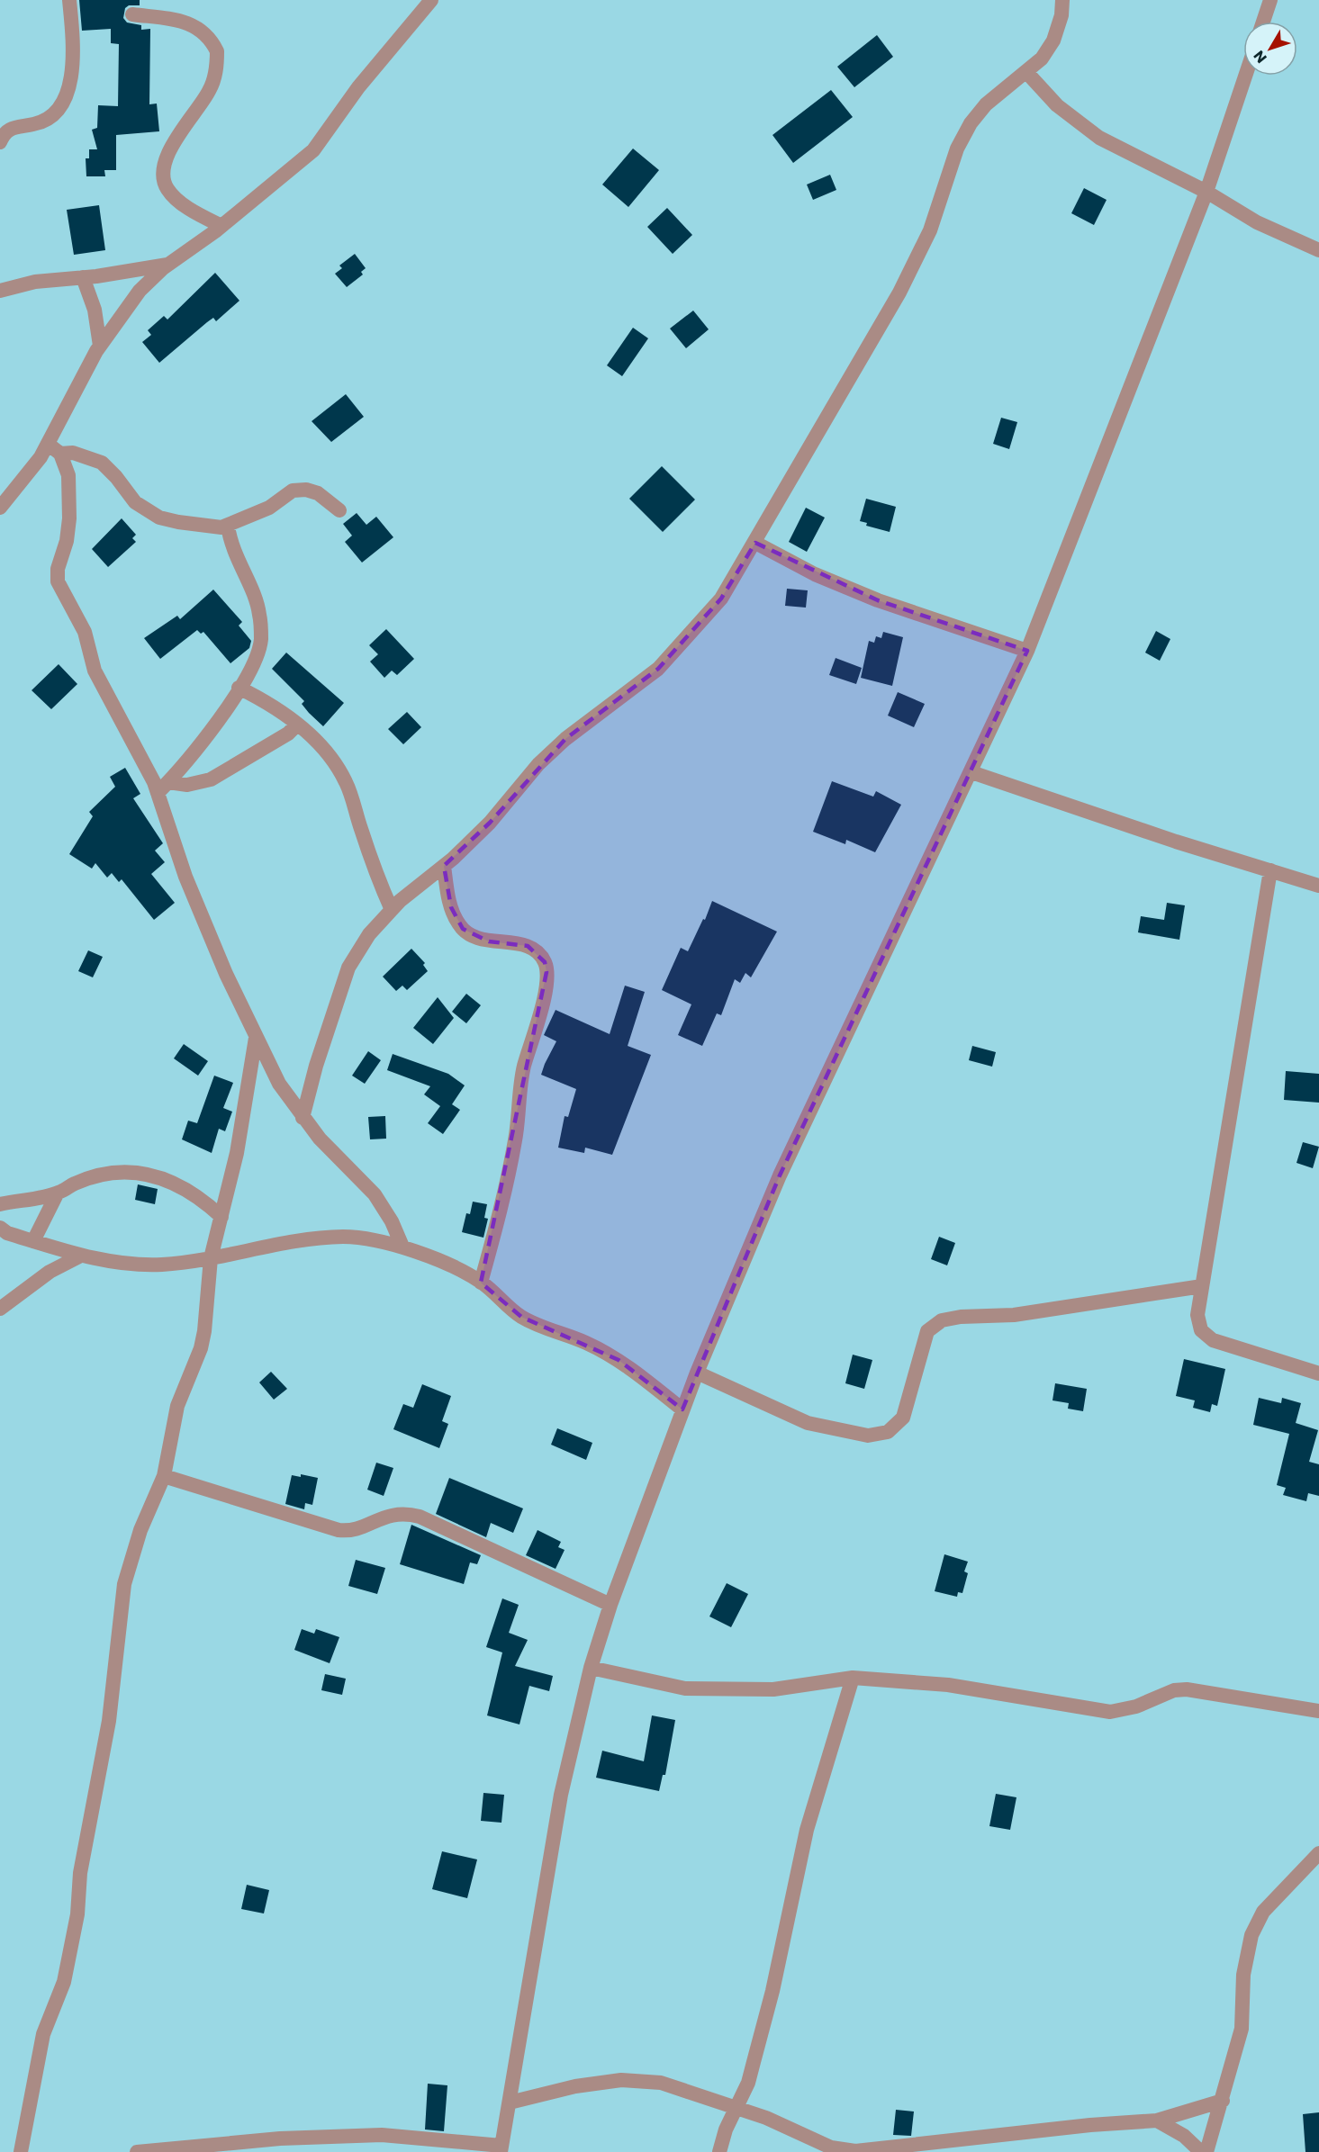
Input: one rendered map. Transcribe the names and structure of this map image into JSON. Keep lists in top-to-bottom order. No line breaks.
{"north":"bottom left"}
